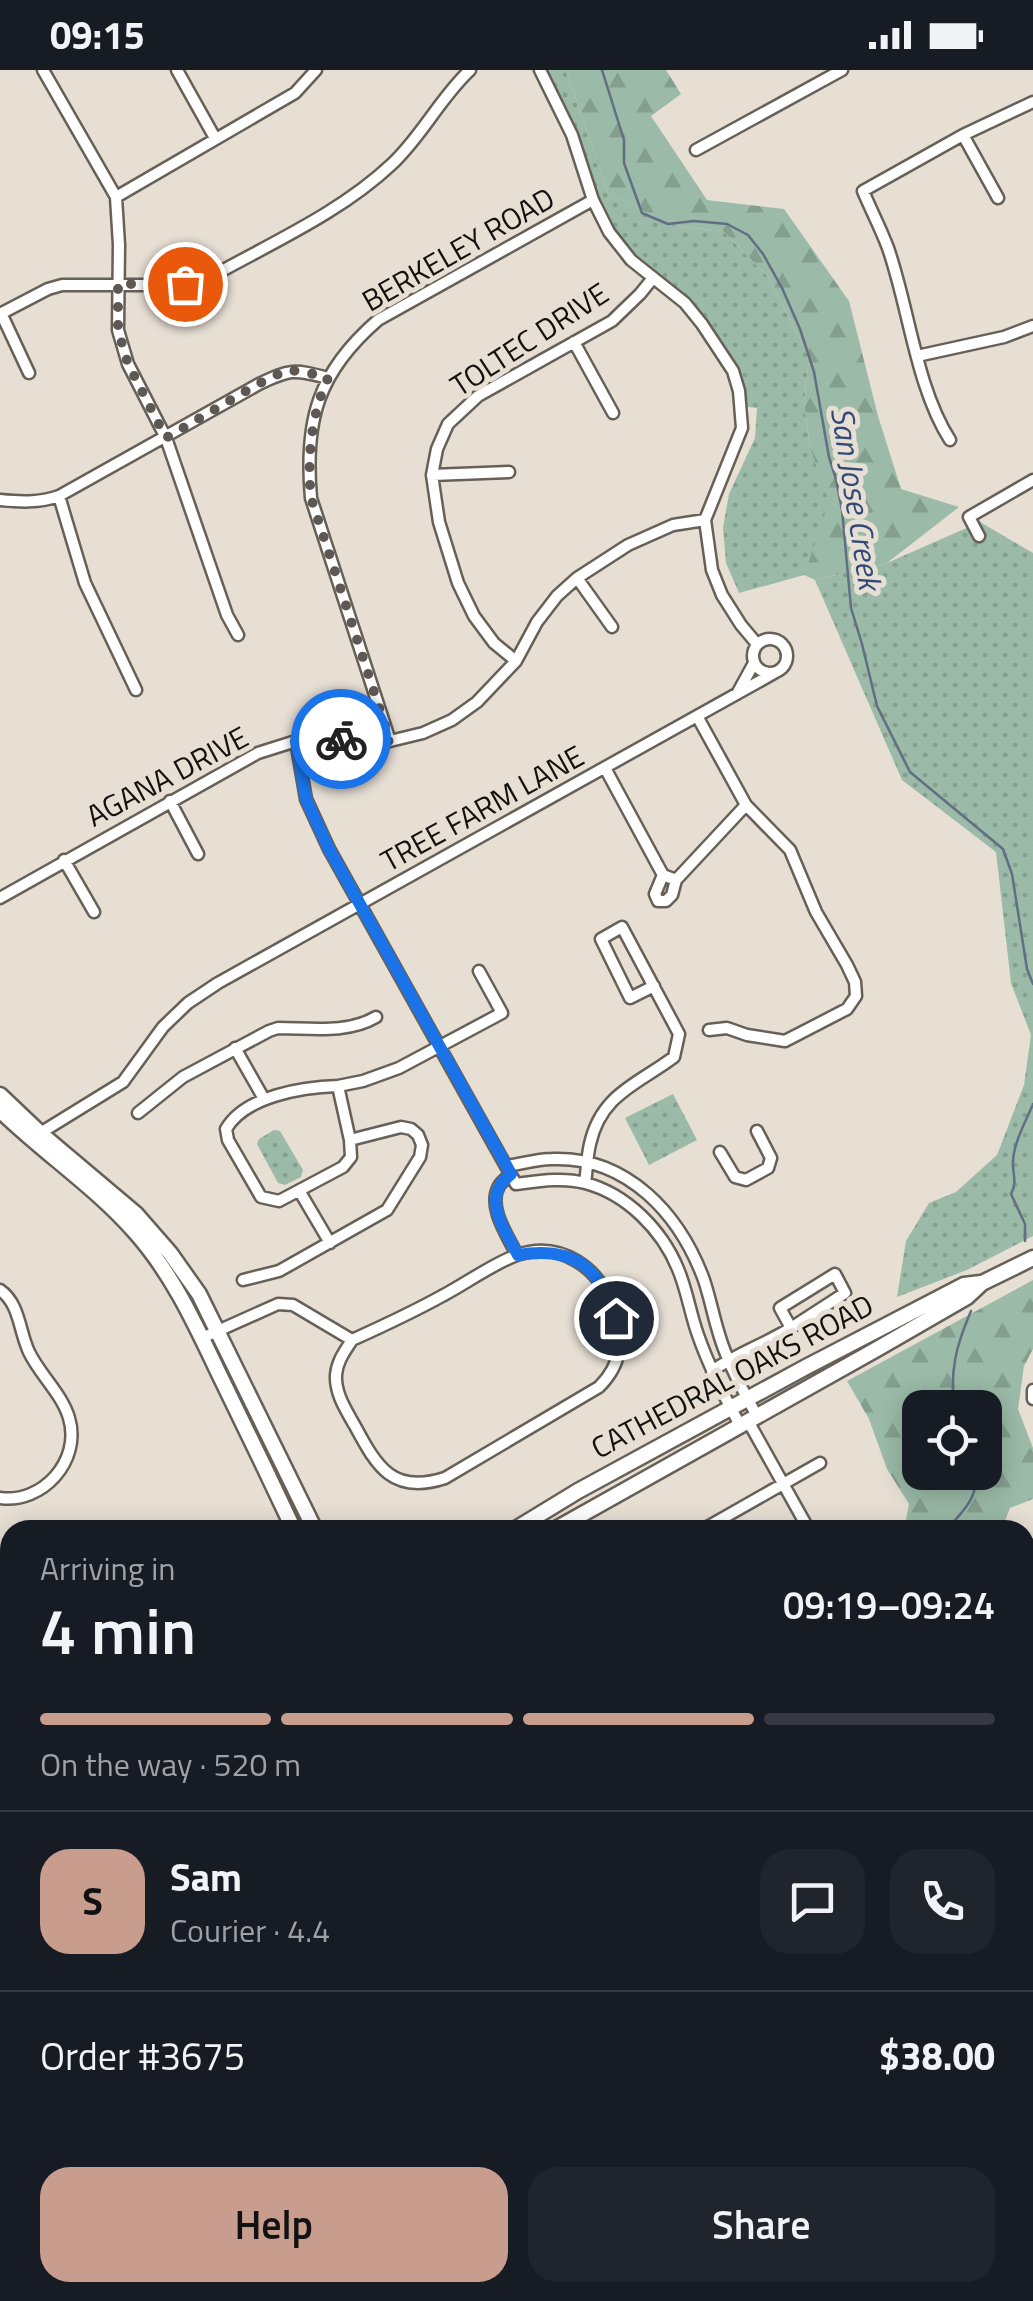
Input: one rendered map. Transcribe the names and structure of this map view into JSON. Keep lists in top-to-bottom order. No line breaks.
{"streets":{"main road":["CATHEDRAL OAKS ROAD"],"street":["BERKELEY ROAD","TOLTEC DRIVE","AGANA DRIVE","TREE FARM LANE"]},"crossings":[["BERKELEY ROAD","AGANA DRIVE"],["TOLTEC DRIVE","AGANA DRIVE"]],"water":["San Jose Creek"],"page":{"status":"09:15","heading":["4 min","Arriving in","09:19–09:24"],"panel":["Sam","Courier · 4.4","Order #3675","$38.00"],"bar":"On the way · 520 m","round":"S","buttons":["Help","Share"]}}
